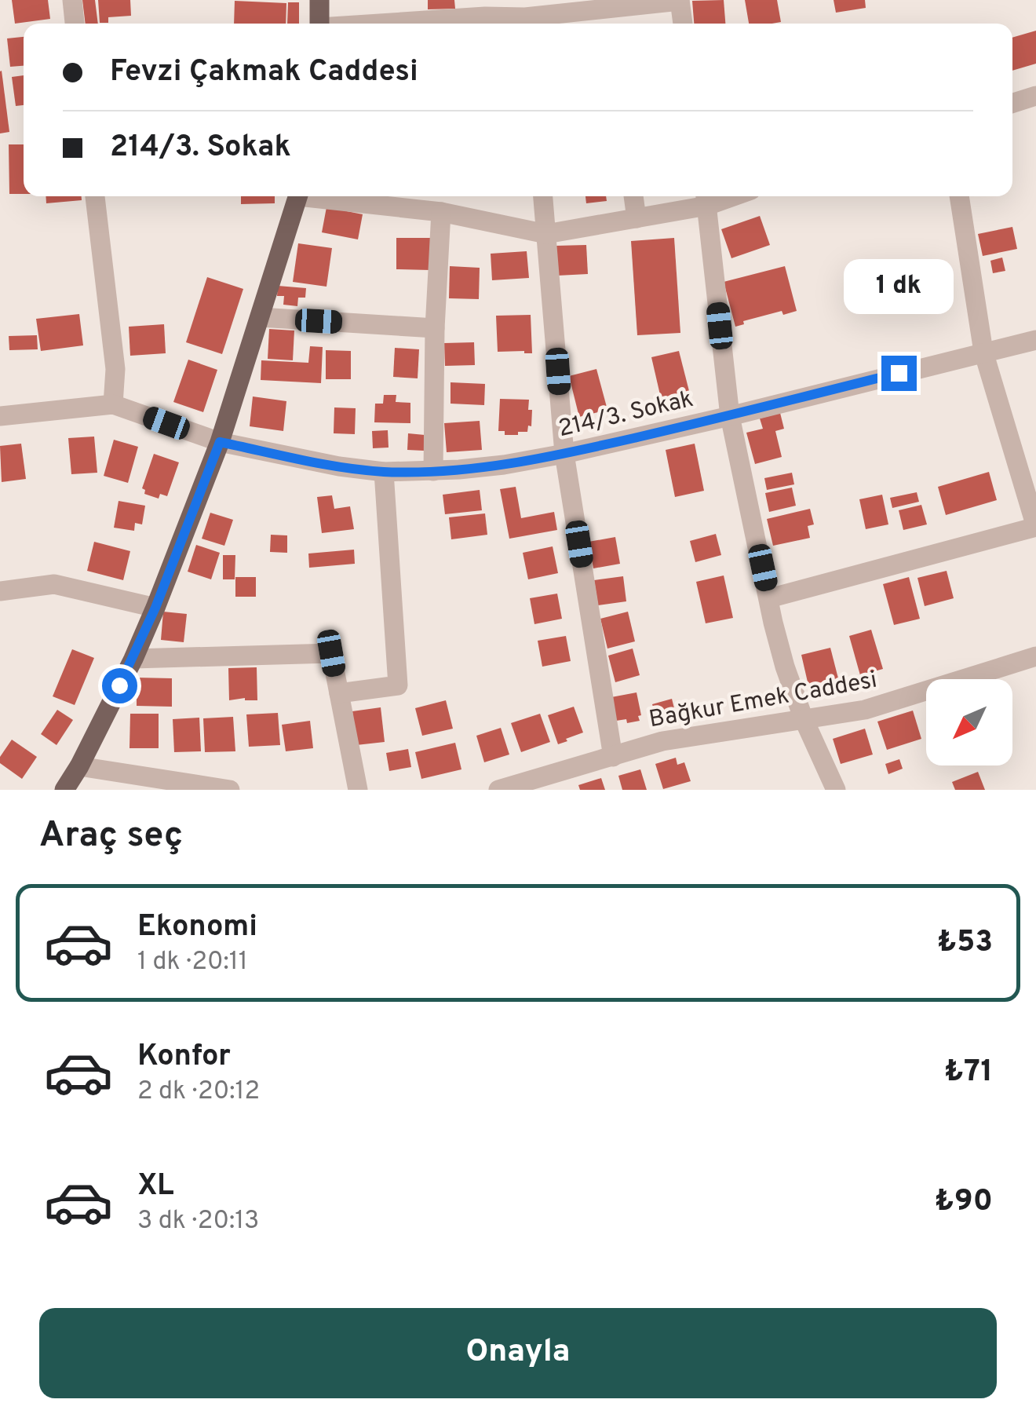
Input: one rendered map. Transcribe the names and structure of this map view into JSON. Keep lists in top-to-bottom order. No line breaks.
{"streets":{"street":["214/3. Sokak","Bağkur Emek Caddesi"]},"north":"bottom left","page":{"banner":["Fevzi Çakmak Caddesi","214/3. Sokak"],"bubble":"1 dk","heading":"Araç seç","list":[{"name":"Ekonomi","note":"1 dk · 20:11","value":"₺53"},{"name":"Konfor","note":"2 dk · 20:12","value":"₺71"},{"name":"XL","note":"3 dk · 20:13","value":"₺90"}],"buttons":"Onayla"}}
